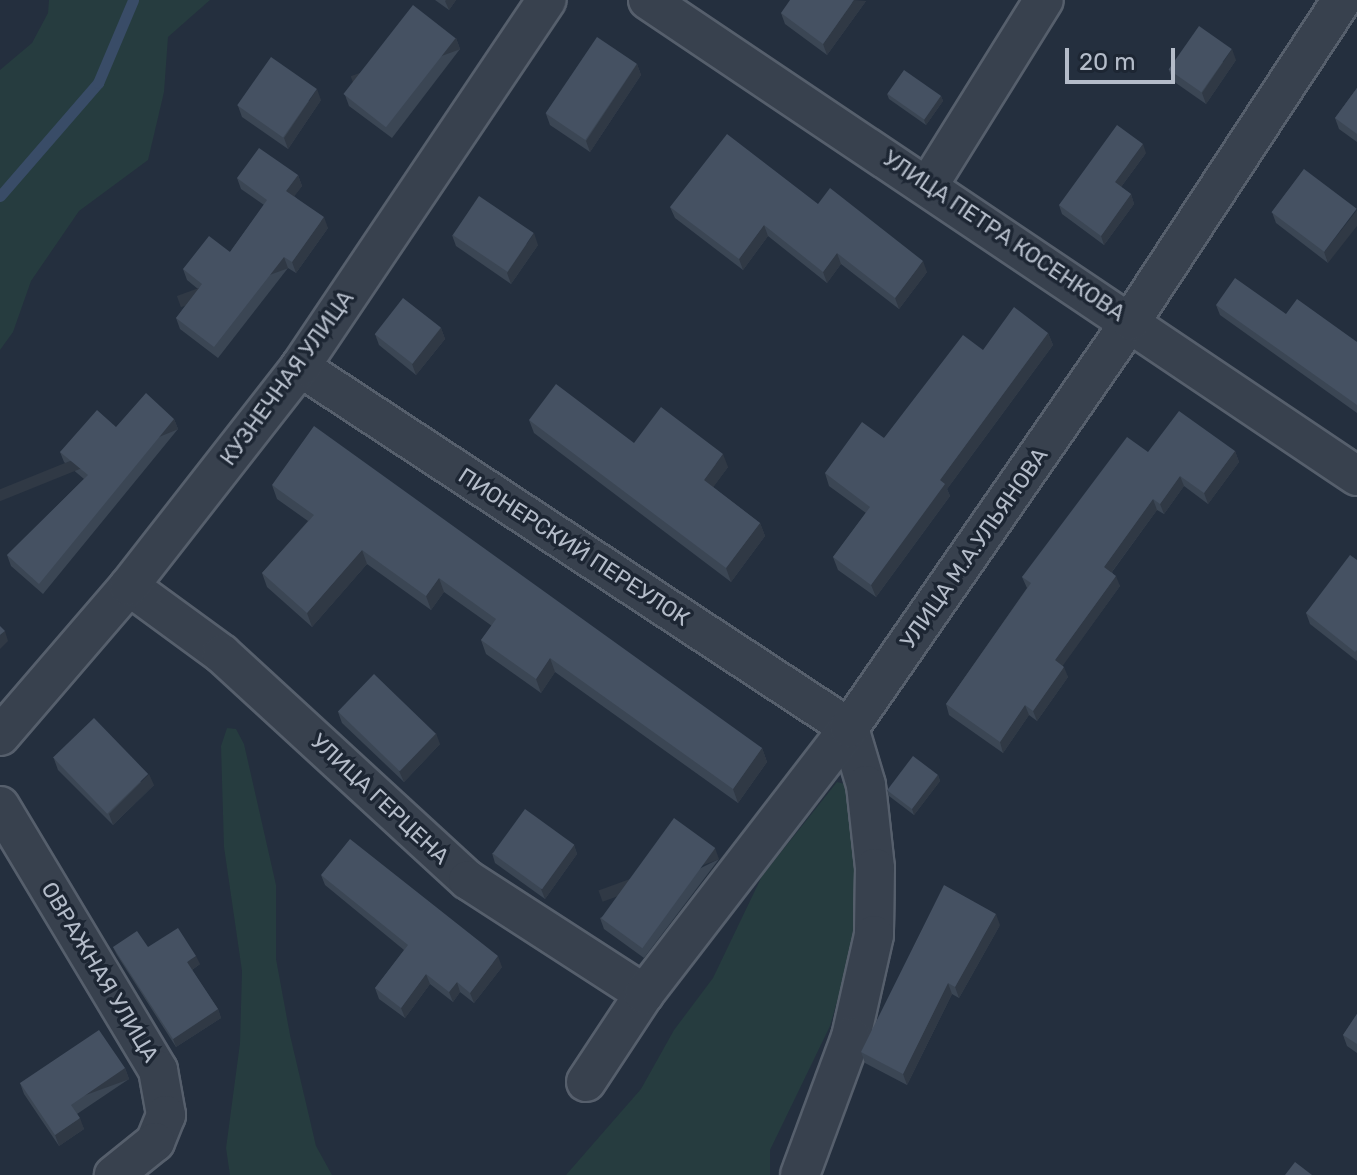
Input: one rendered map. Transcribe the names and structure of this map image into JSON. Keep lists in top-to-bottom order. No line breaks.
{"streets":{"street":["УЛИЦА ПЕТРА КОСЕНКОВА","КУЗНЕЧНАЯ УЛИЦА","ПИОНЕРСКИЙ ПЕРЕУЛОК","УЛИЦА М.А.УЛЬЯНОВА","УЛИЦА ГЕРЦЕНА","ОВРАЖНАЯ УЛИЦА"]},"crossings":[["УЛИЦА ПЕТРА КОСЕНКОВА","УЛИЦА М.А.УЛЬЯНОВА"],["КУЗНЕЧНАЯ УЛИЦА","ПИОНЕРСКИЙ ПЕРЕУЛОК"],["КУЗНЕЧНАЯ УЛИЦА","УЛИЦА ГЕРЦЕНА"],["ПИОНЕРСКИЙ ПЕРЕУЛОК","УЛИЦА М.А.УЛЬЯНОВА"],["УЛИЦА М.А.УЛЬЯНОВА","УЛИЦА ГЕРЦЕНА"]],"scale_bar":"20 m"}
